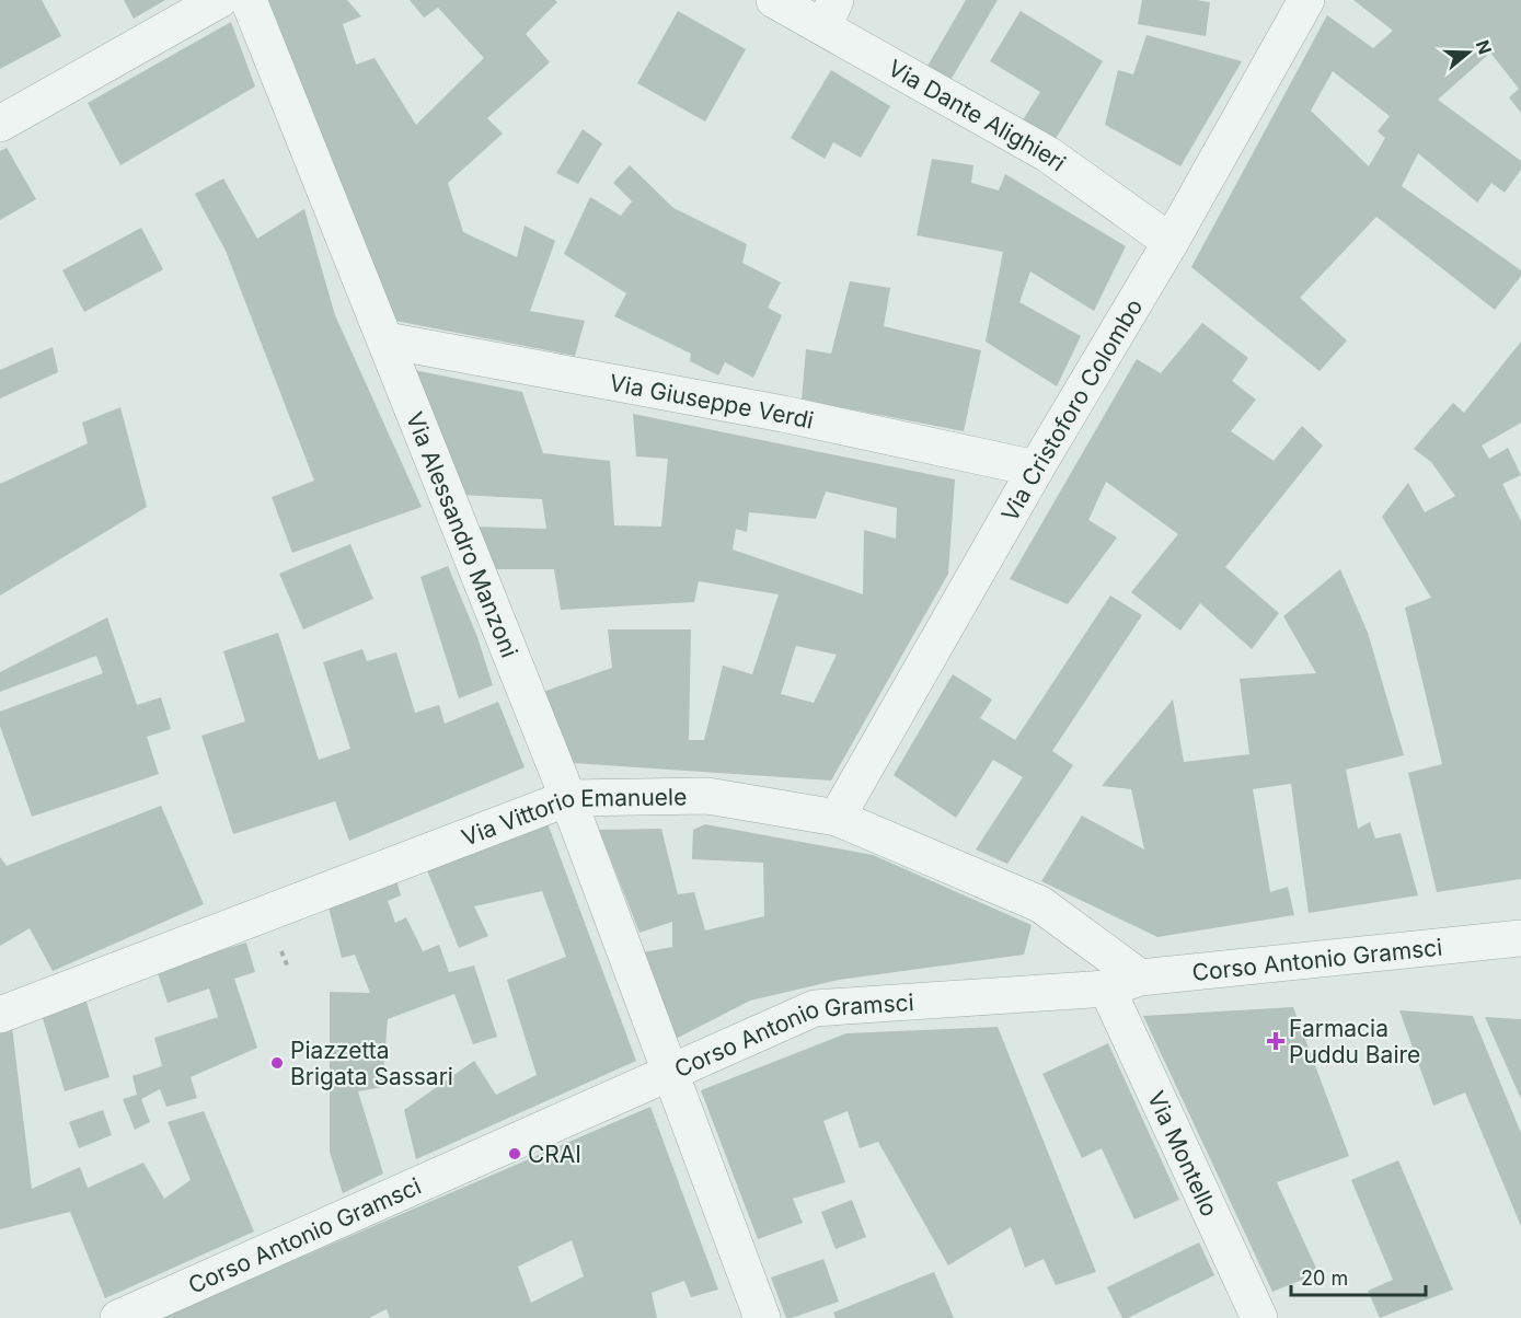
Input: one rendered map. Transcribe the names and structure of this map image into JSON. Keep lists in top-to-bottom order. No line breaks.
{"streets":{"street":["Via Dante Alighieri","Via Giuseppe Verdi","Via Cristoforo Colombo","Via Alessandro Manzoni","Via Vittorio Emanuele","Corso Antonio Gramsci","Via Montello"]},"crossings":[["Via Dante Alighieri","Via Cristoforo Colombo"],["Via Giuseppe Verdi","Via Cristoforo Colombo"],["Via Giuseppe Verdi","Via Alessandro Manzoni"],["Via Cristoforo Colombo","Via Vittorio Emanuele"],["Via Alessandro Manzoni","Via Vittorio Emanuele"],["Via Alessandro Manzoni","Corso Antonio Gramsci"],["Via Vittorio Emanuele","Corso Antonio Gramsci"],["Via Vittorio Emanuele","Via Montello"],["Corso Antonio Gramsci","Via Montello"]],"places":{"health":["Farmacia Puddu Baire"],"other":["Piazzetta Brigata Sassari","CRAI"]},"scale_bar":"20 m","north":"right"}
